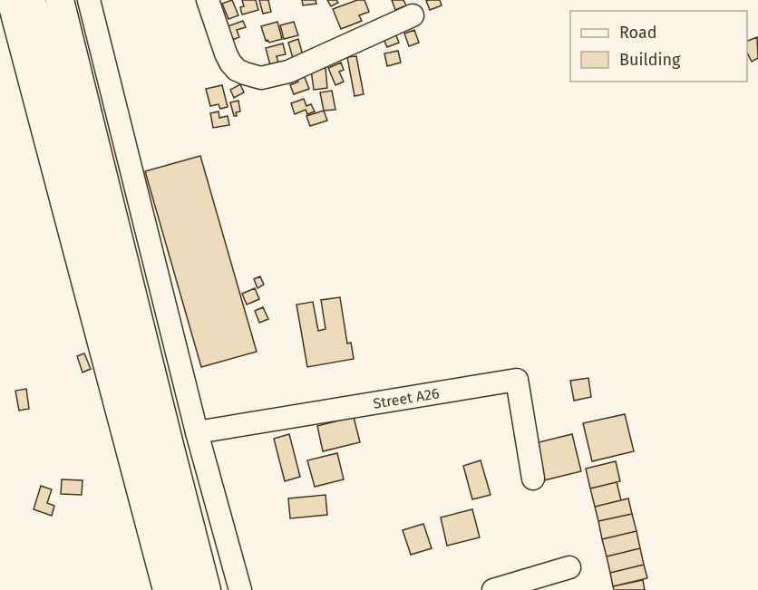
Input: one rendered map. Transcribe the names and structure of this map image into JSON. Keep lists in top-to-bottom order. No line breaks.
{"streets":{"street":["Street A26"]},"legend":["Road","Building"]}
